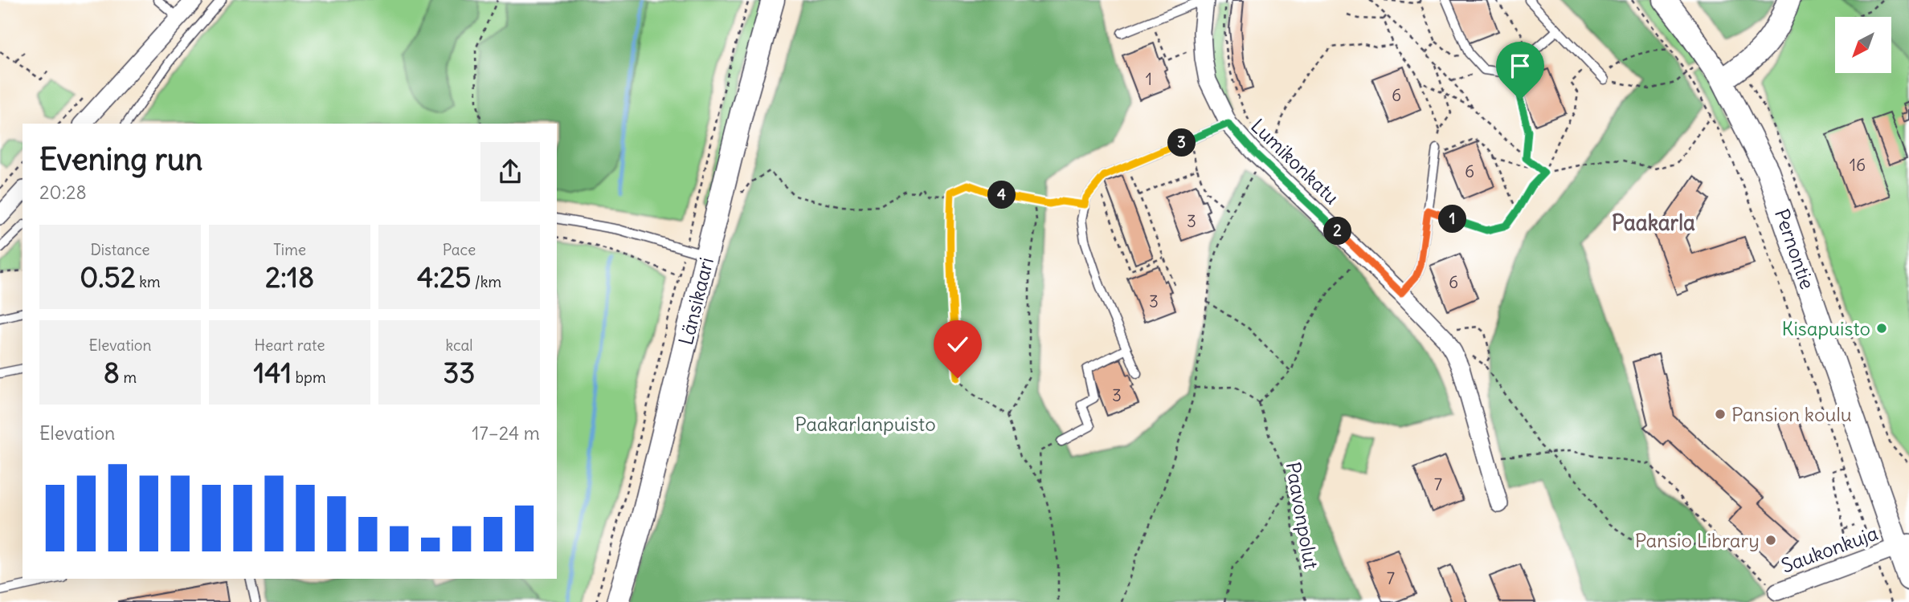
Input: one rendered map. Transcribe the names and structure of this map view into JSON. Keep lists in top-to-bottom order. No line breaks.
{"streets":{"street":["Lumikonkatu","Pernontie","Länsikaari","Saukonkuja"],"path":["Paavonpolut"]},"crossings":[["Pernontie","Saukonkuja"]],"districts":["Paakarla"],"parks":["Paakarlanpuisto"],"places":["Kisapuisto","Pansion koulu","Pansio Library"],"house_numbers":["1","6","16","6","3","6","3","3","7","7"],"north":"bottom left","page":{"heading":["Evening run","20:28"],"pins":["3","4","1","2"],"stats":[["Distance","0.52 km"],["Time","2:18"],["Pace","4:25 /km"],["Elevation","8 m"],["Heart rate","141 bpm"],["kcal","33"]],"chart":["Elevation","17–24 m"]}}
